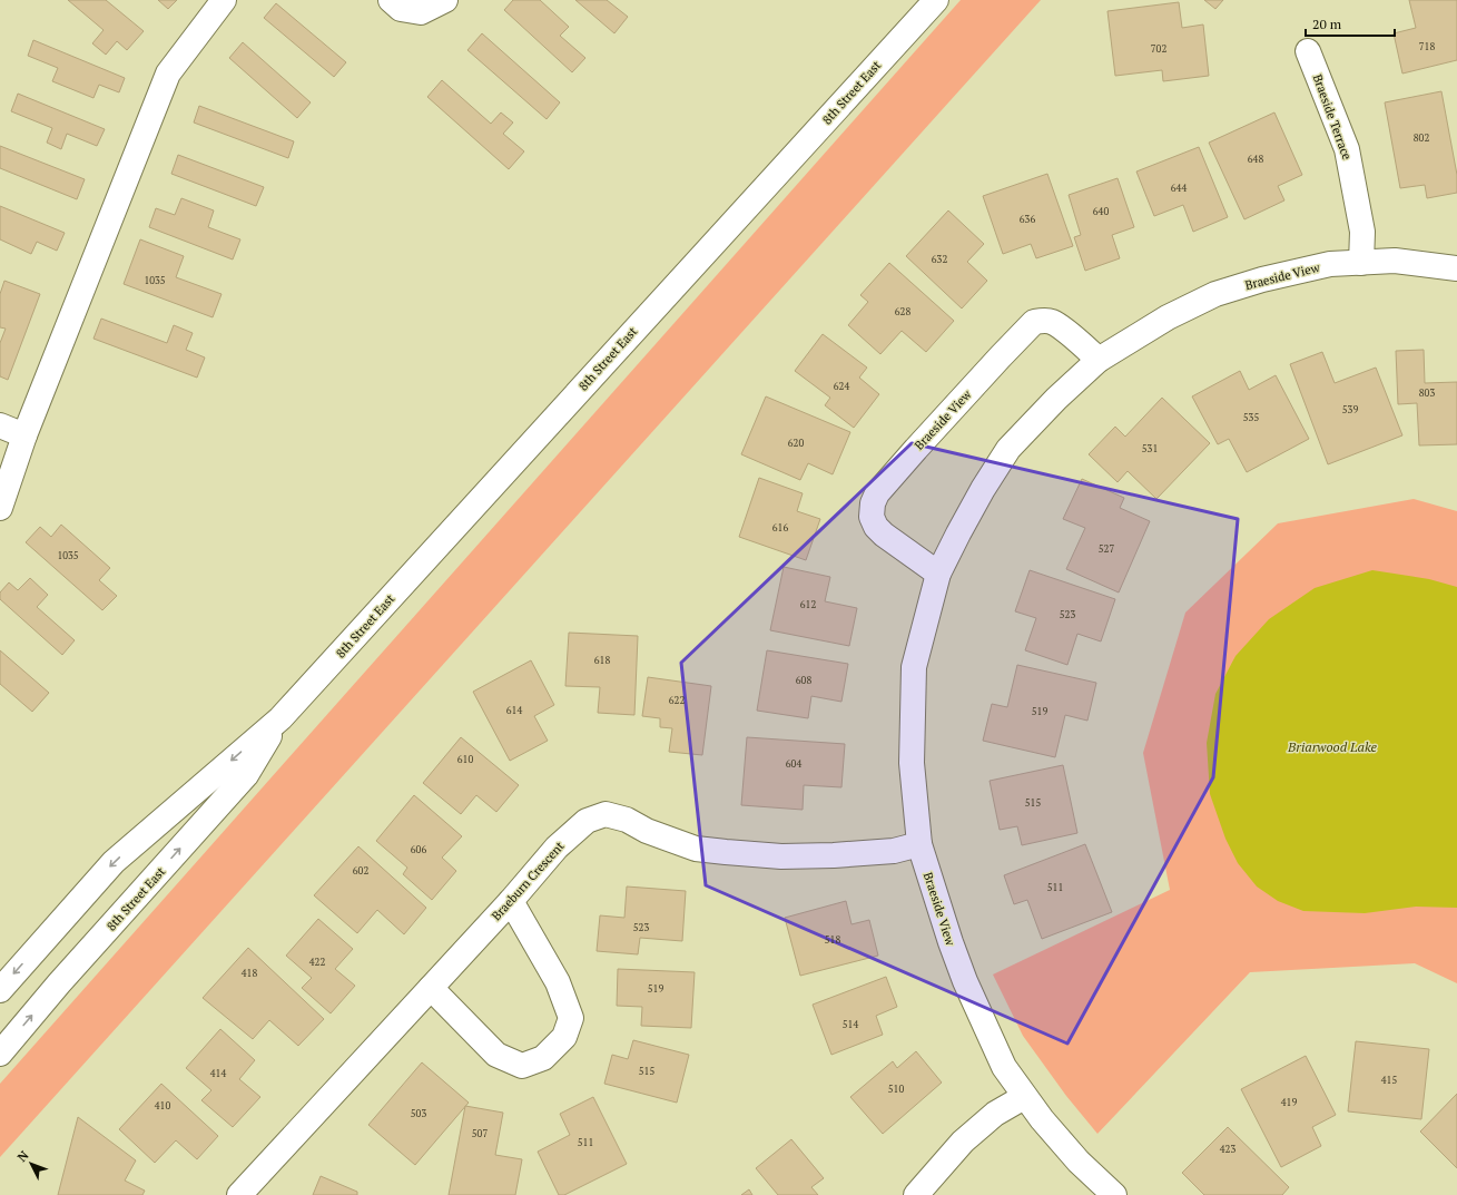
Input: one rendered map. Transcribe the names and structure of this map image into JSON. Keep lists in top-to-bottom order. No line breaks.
{"streets":{"street":["8th Street East","Braeside Terrace","Braeside View","Braeburn Crescent"]},"crossings":[["Braeside Terrace","Braeside View"],["Braeside View","Braeburn Crescent"]],"water":["Briarwood Lake"],"house_numbers":["718","702","802","648","644","640","636","632","1035","628","624","803","539","535","620","531","616","527","1035","612","523","618","608","622","614","519","610","604","515","606","602","511","523","518","422","418","519","514","515","414","415","510","419","410","503","507","511","423"],"scale_bar":"20 m","north":"top left"}
